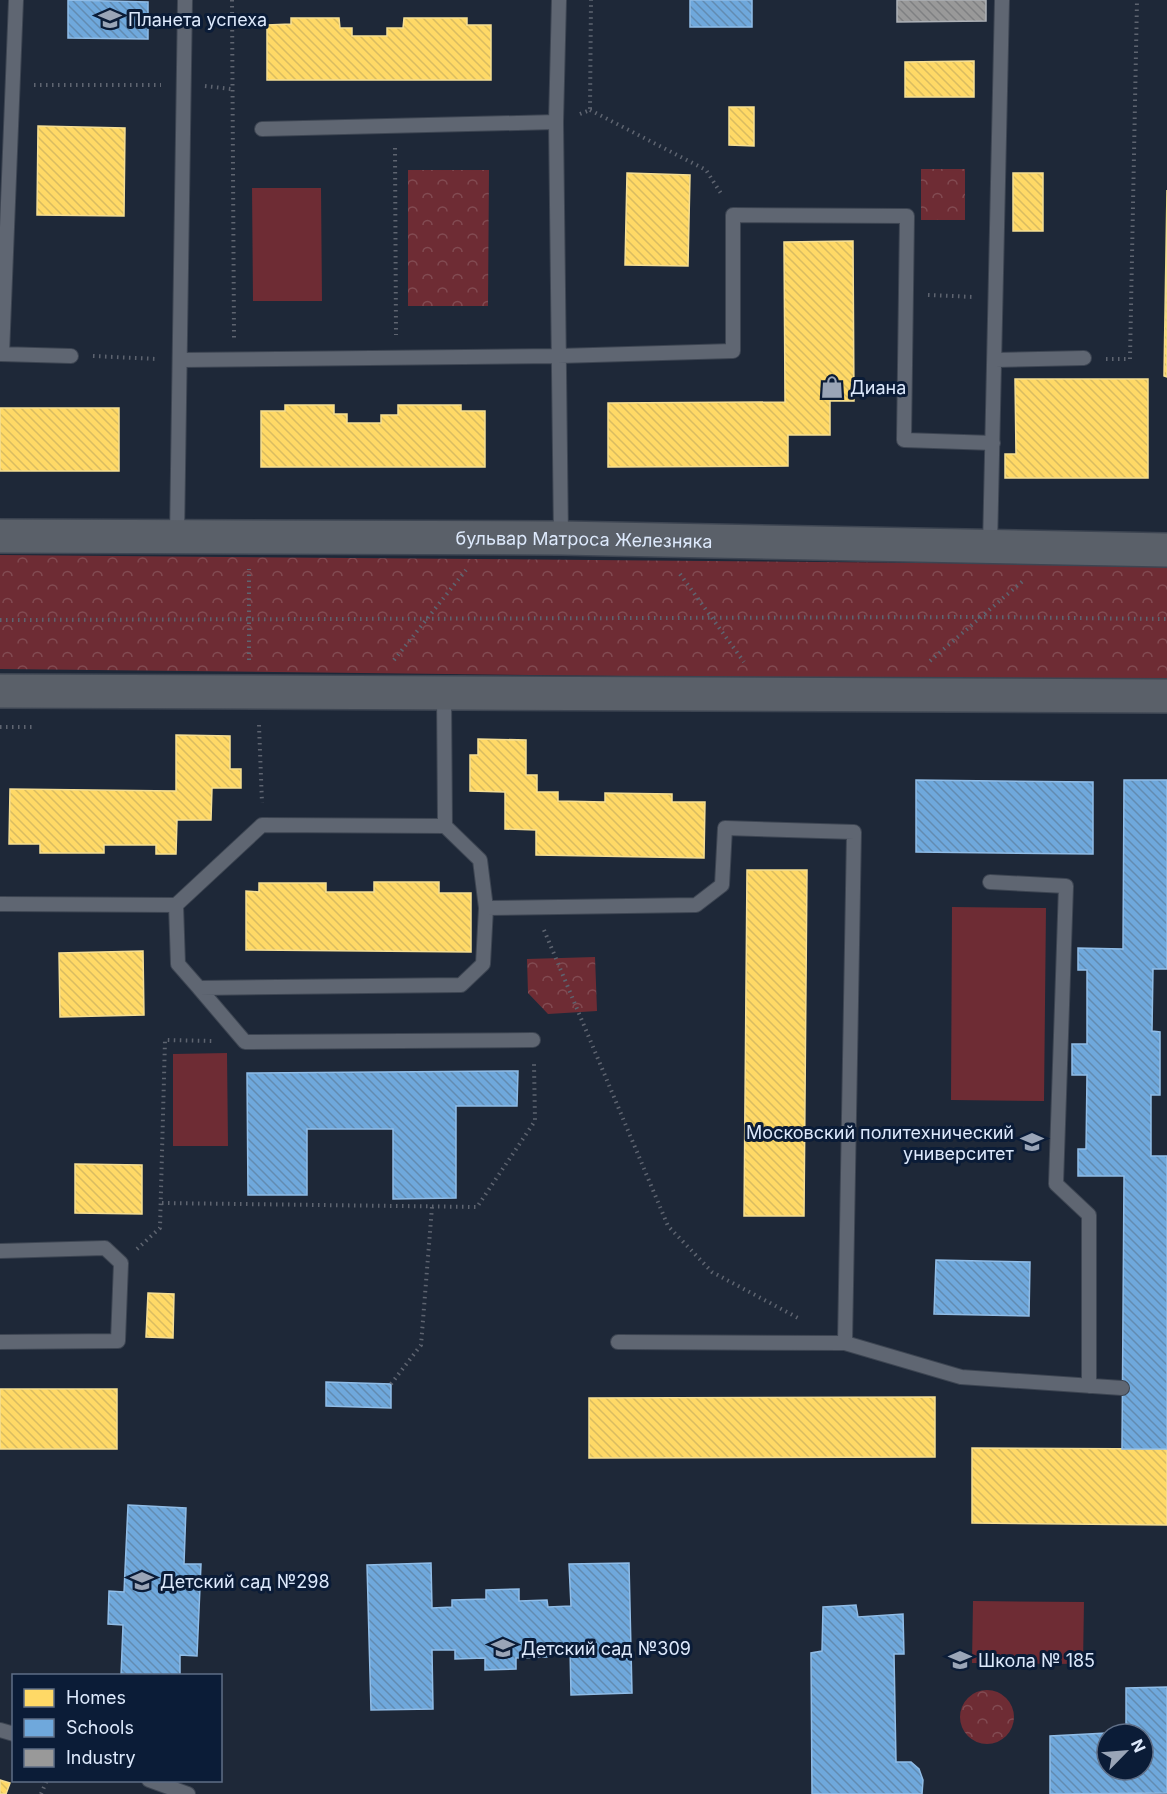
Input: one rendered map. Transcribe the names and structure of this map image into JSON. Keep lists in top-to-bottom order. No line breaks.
{"streets":{"street":["бульвар Матроса Железняка"]},"places":{"school or university":["Планета успеха","Московский политехнический университет","Детский сад №298","Детский сад №309","Школа № 185"],"shop":["Диана"]},"legend":["Homes","Schools","Industry"],"north":"top right"}
